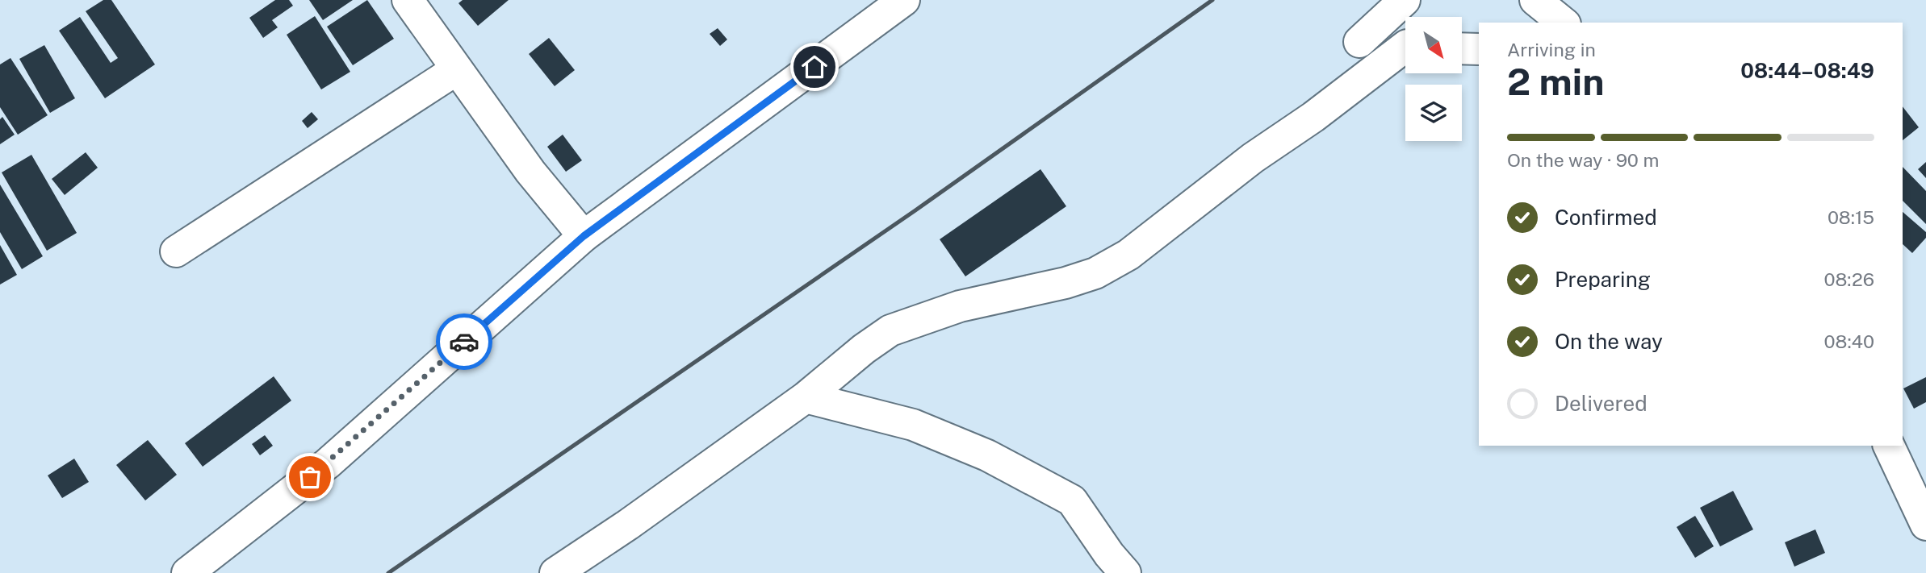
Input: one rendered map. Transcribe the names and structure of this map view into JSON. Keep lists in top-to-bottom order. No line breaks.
{"north":"bottom right","page":{"heading":["2 min","Arriving in","08:44–08:49"],"bar":"On the way · 90 m","list":[["Confirmed","08:15"],["Preparing","08:26"],["On the way","08:40"],"Delivered"]}}
